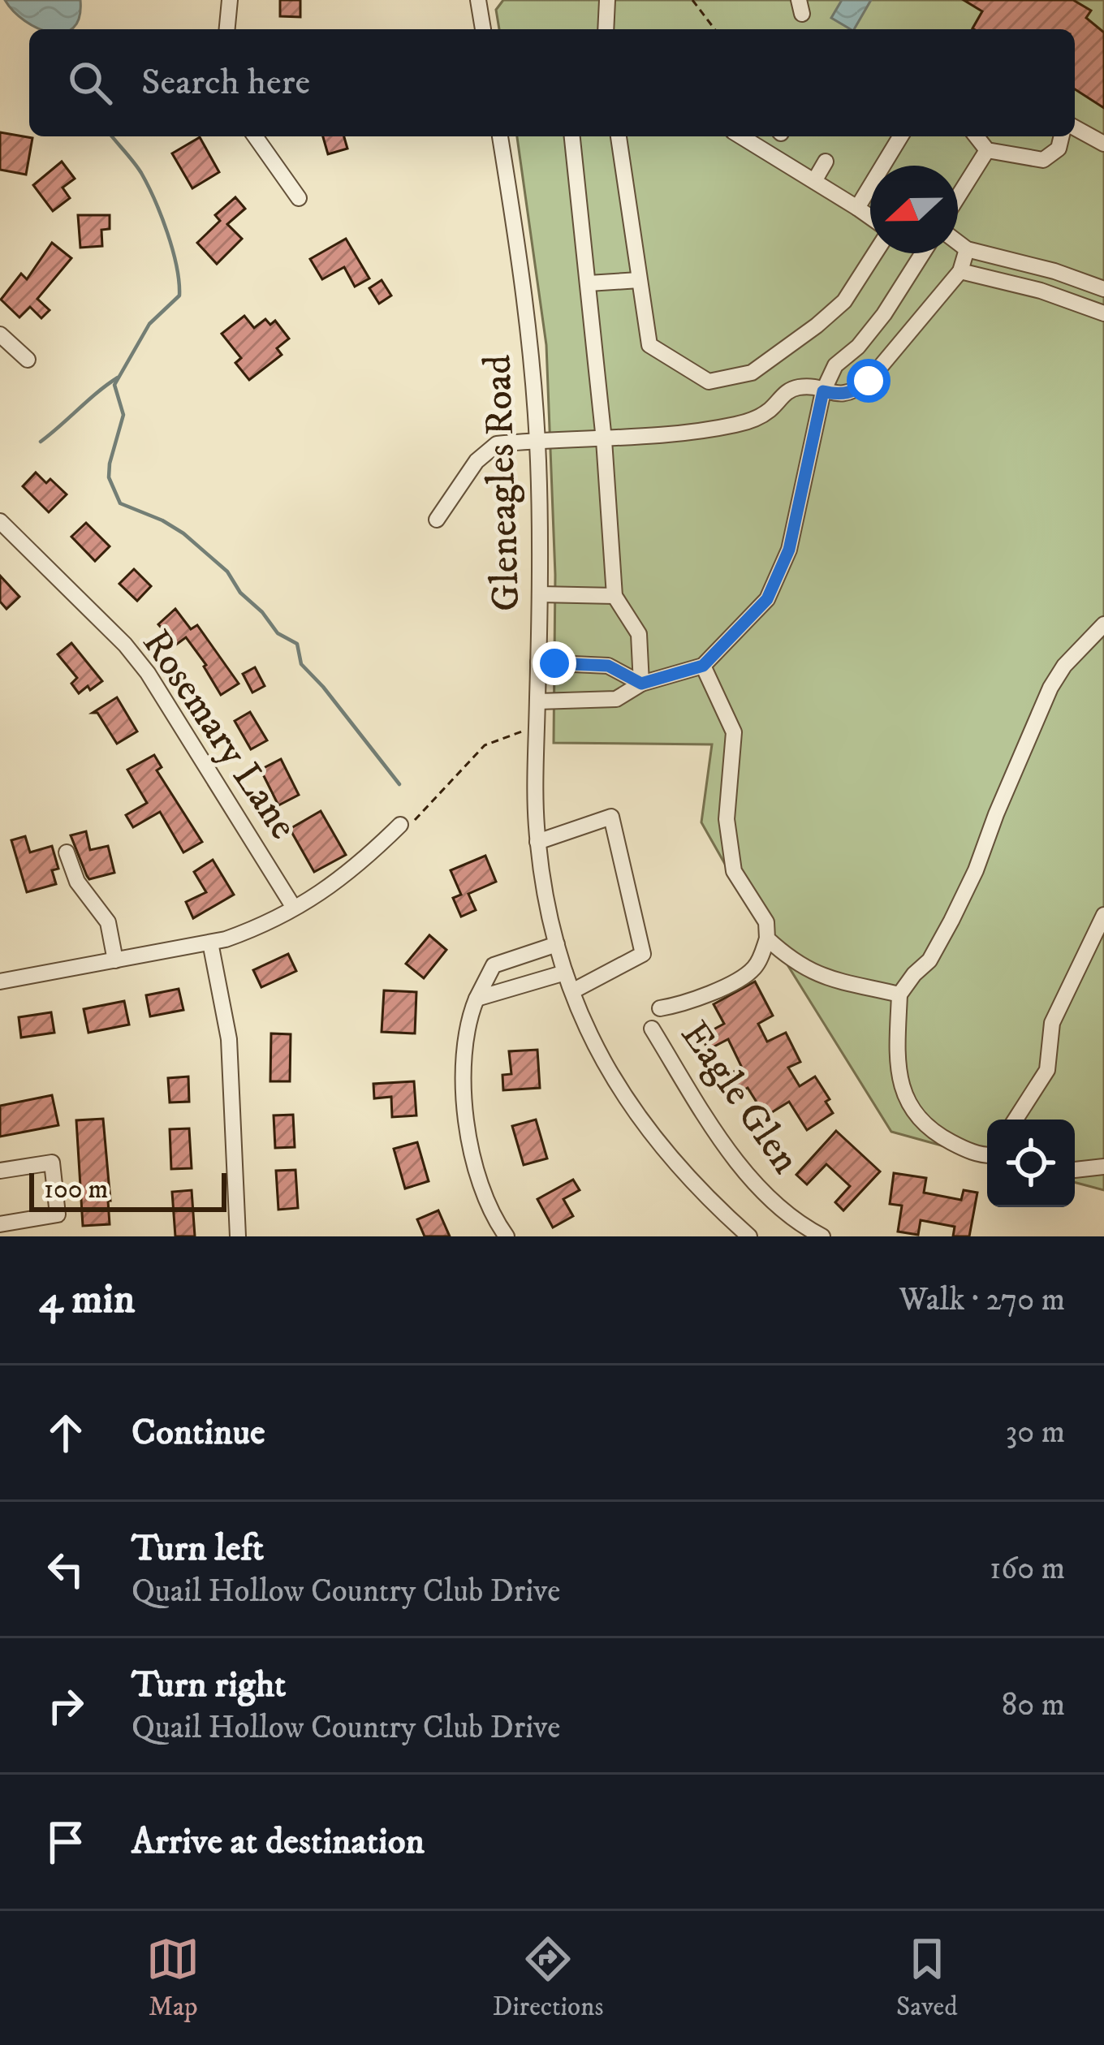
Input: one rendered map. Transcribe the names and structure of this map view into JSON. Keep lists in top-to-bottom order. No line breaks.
{"streets":{"street":["Gleneagles Road","Rosemary Lane","Eagle Glen"]},"scale_bar":"100 m","north":"left","page":{"search":"Search here","scale":"100 m","heading":["4 min","Walk · 270 m"],"list":[["Continue","30 m"],["Turn left","Quail Hollow Country Club Drive","160 m"],["Turn right","Quail Hollow Country Club Drive","80 m"],"Arrive at destination"],"nav":["Map","Directions","Saved"]}}
